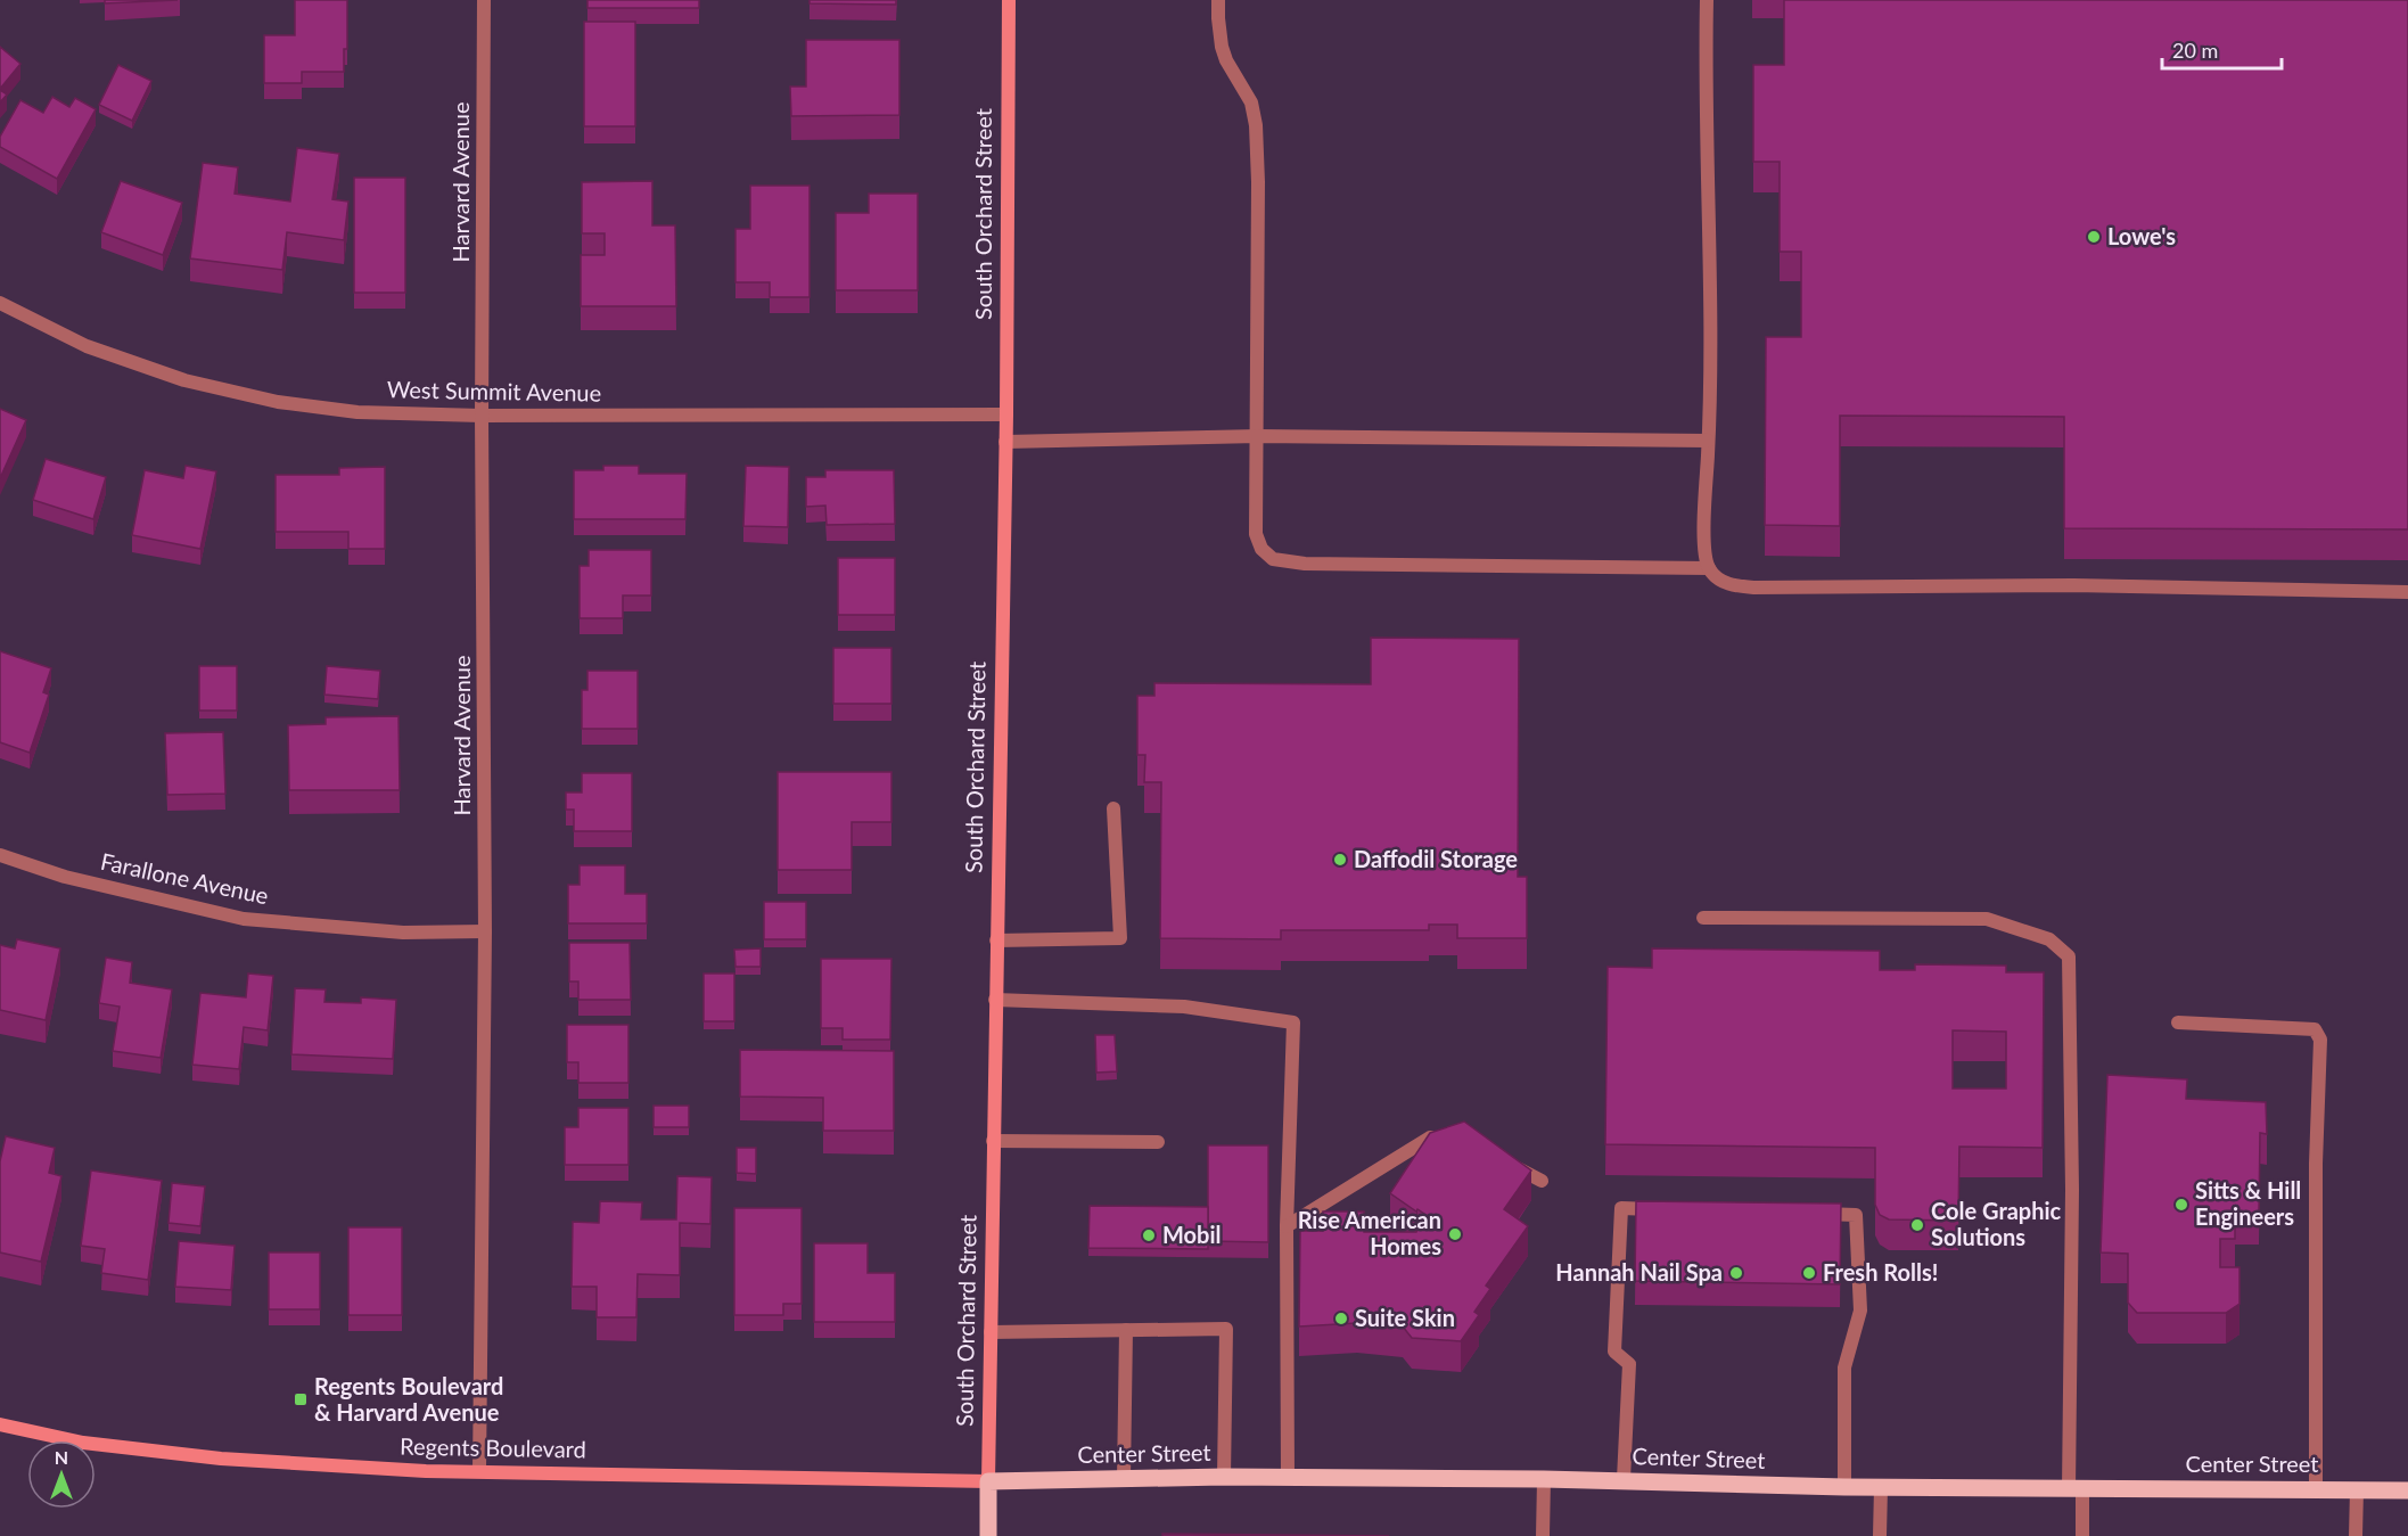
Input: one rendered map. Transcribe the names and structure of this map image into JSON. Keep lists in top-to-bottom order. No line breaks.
{"streets":{"main road":["South Orchard Street","Regents Boulevard","Center Street"],"street":["Harvard Avenue","West Summit Avenue","Farallone Avenue"]},"crossings":[["Harvard Avenue","West Summit Avenue"],["Harvard Avenue","Farallone Avenue"],["Harvard Avenue","Regents Boulevard"],["South Orchard Street","West Summit Avenue"],["South Orchard Street","Regents Boulevard"],["South Orchard Street","Center Street"],["Regents Boulevard","Center Street"]],"places":{"other":["Lowe's","Daffodil Storage","Sitts & Hill Engineers","Cole Graphic Solutions","Rise American Homes","Mobil","Hannah Nail Spa","Fresh Rolls!","Suite Skin"],"transit":["Regents Boulevard & Harvard Avenue"]},"scale_bar":"20 m","north":"top"}
